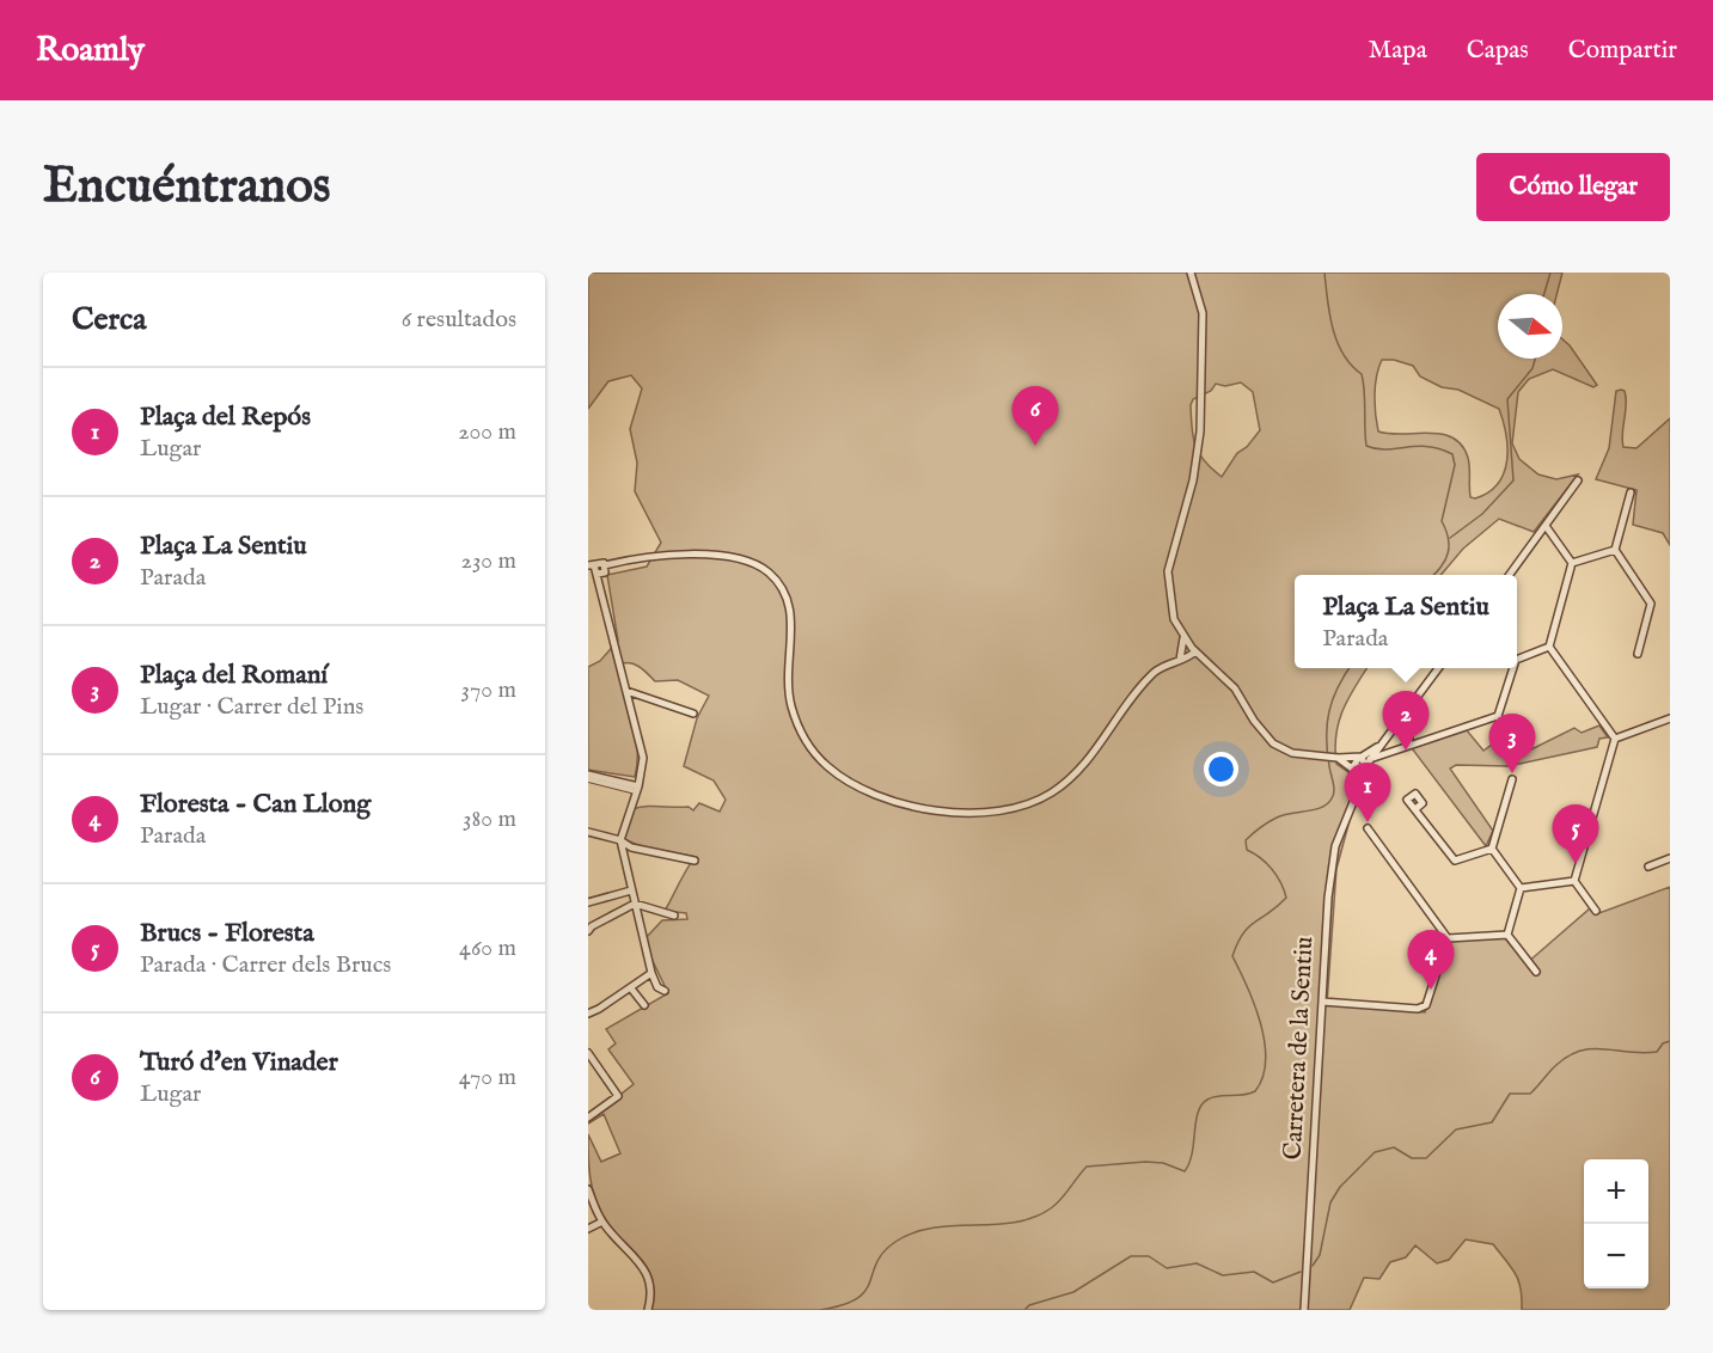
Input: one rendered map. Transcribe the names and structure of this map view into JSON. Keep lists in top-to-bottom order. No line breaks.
{"streets":{"street":["Carretera de la Sentiu"]},"north":"right","page":{"header":"Roamly","nav":["Mapa","Capas","Compartir"],"buttons":"Cómo llegar","title":"Encuéntranos","heading":["Cerca","6 resultados"],"list":[{"mark":"1","name":"Plaça del Repós","note":"Lugar","value":"200 m"},{"mark":"2","name":"Plaça La Sentiu","note":"Parada","value":"230 m"},{"mark":"3","name":"Plaça del Romaní","note":"Lugar · Carrer del Pins","value":"370 m"},{"mark":"4","name":"Floresta - Can Llong","note":"Parada","value":"380 m"},{"mark":"5","name":"Brucs - Floresta","note":"Parada · Carrer dels Brucs","value":"460 m"},{"mark":"6","name":"Turó d'en Vinader","note":"Lugar","value":"470 m"}],"pins":["6","2","3","1","5","4"],"popup":["Plaça La Sentiu","Parada"],"map_buttons":["+","−"]}}
